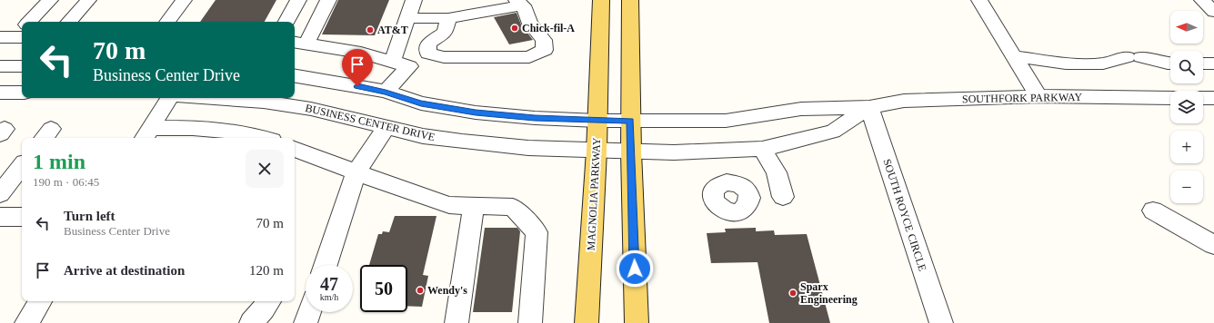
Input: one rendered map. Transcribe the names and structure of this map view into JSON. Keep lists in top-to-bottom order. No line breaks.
{"streets":{"main road":["MAGNOLIA PARKWAY"],"street":["SOUTHFORK PARKWAY","BUSINESS CENTER DRIVE","SOUTH ROYCE CIRCLE"]},"crossings":[["SOUTHFORK PARKWAY","BUSINESS CENTER DRIVE"],["SOUTHFORK PARKWAY","SOUTH ROYCE CIRCLE"],["BUSINESS CENTER DRIVE","MAGNOLIA PARKWAY"]],"places":["Chick-fil-A","AT&T","Wendy's","Sparx Engineering"],"north":"left","page":{"map_buttons":["+","−"],"turn":["70 m","Business Center Drive"],"heading":["1 min","190 m · 06:45"],"list":[{"name":"Turn left","note":"Business Center Drive","value":"70 m"},{"name":"Arrive at destination","value":"120 m"}],"speed":"47 km/h","limit":"50"}}
